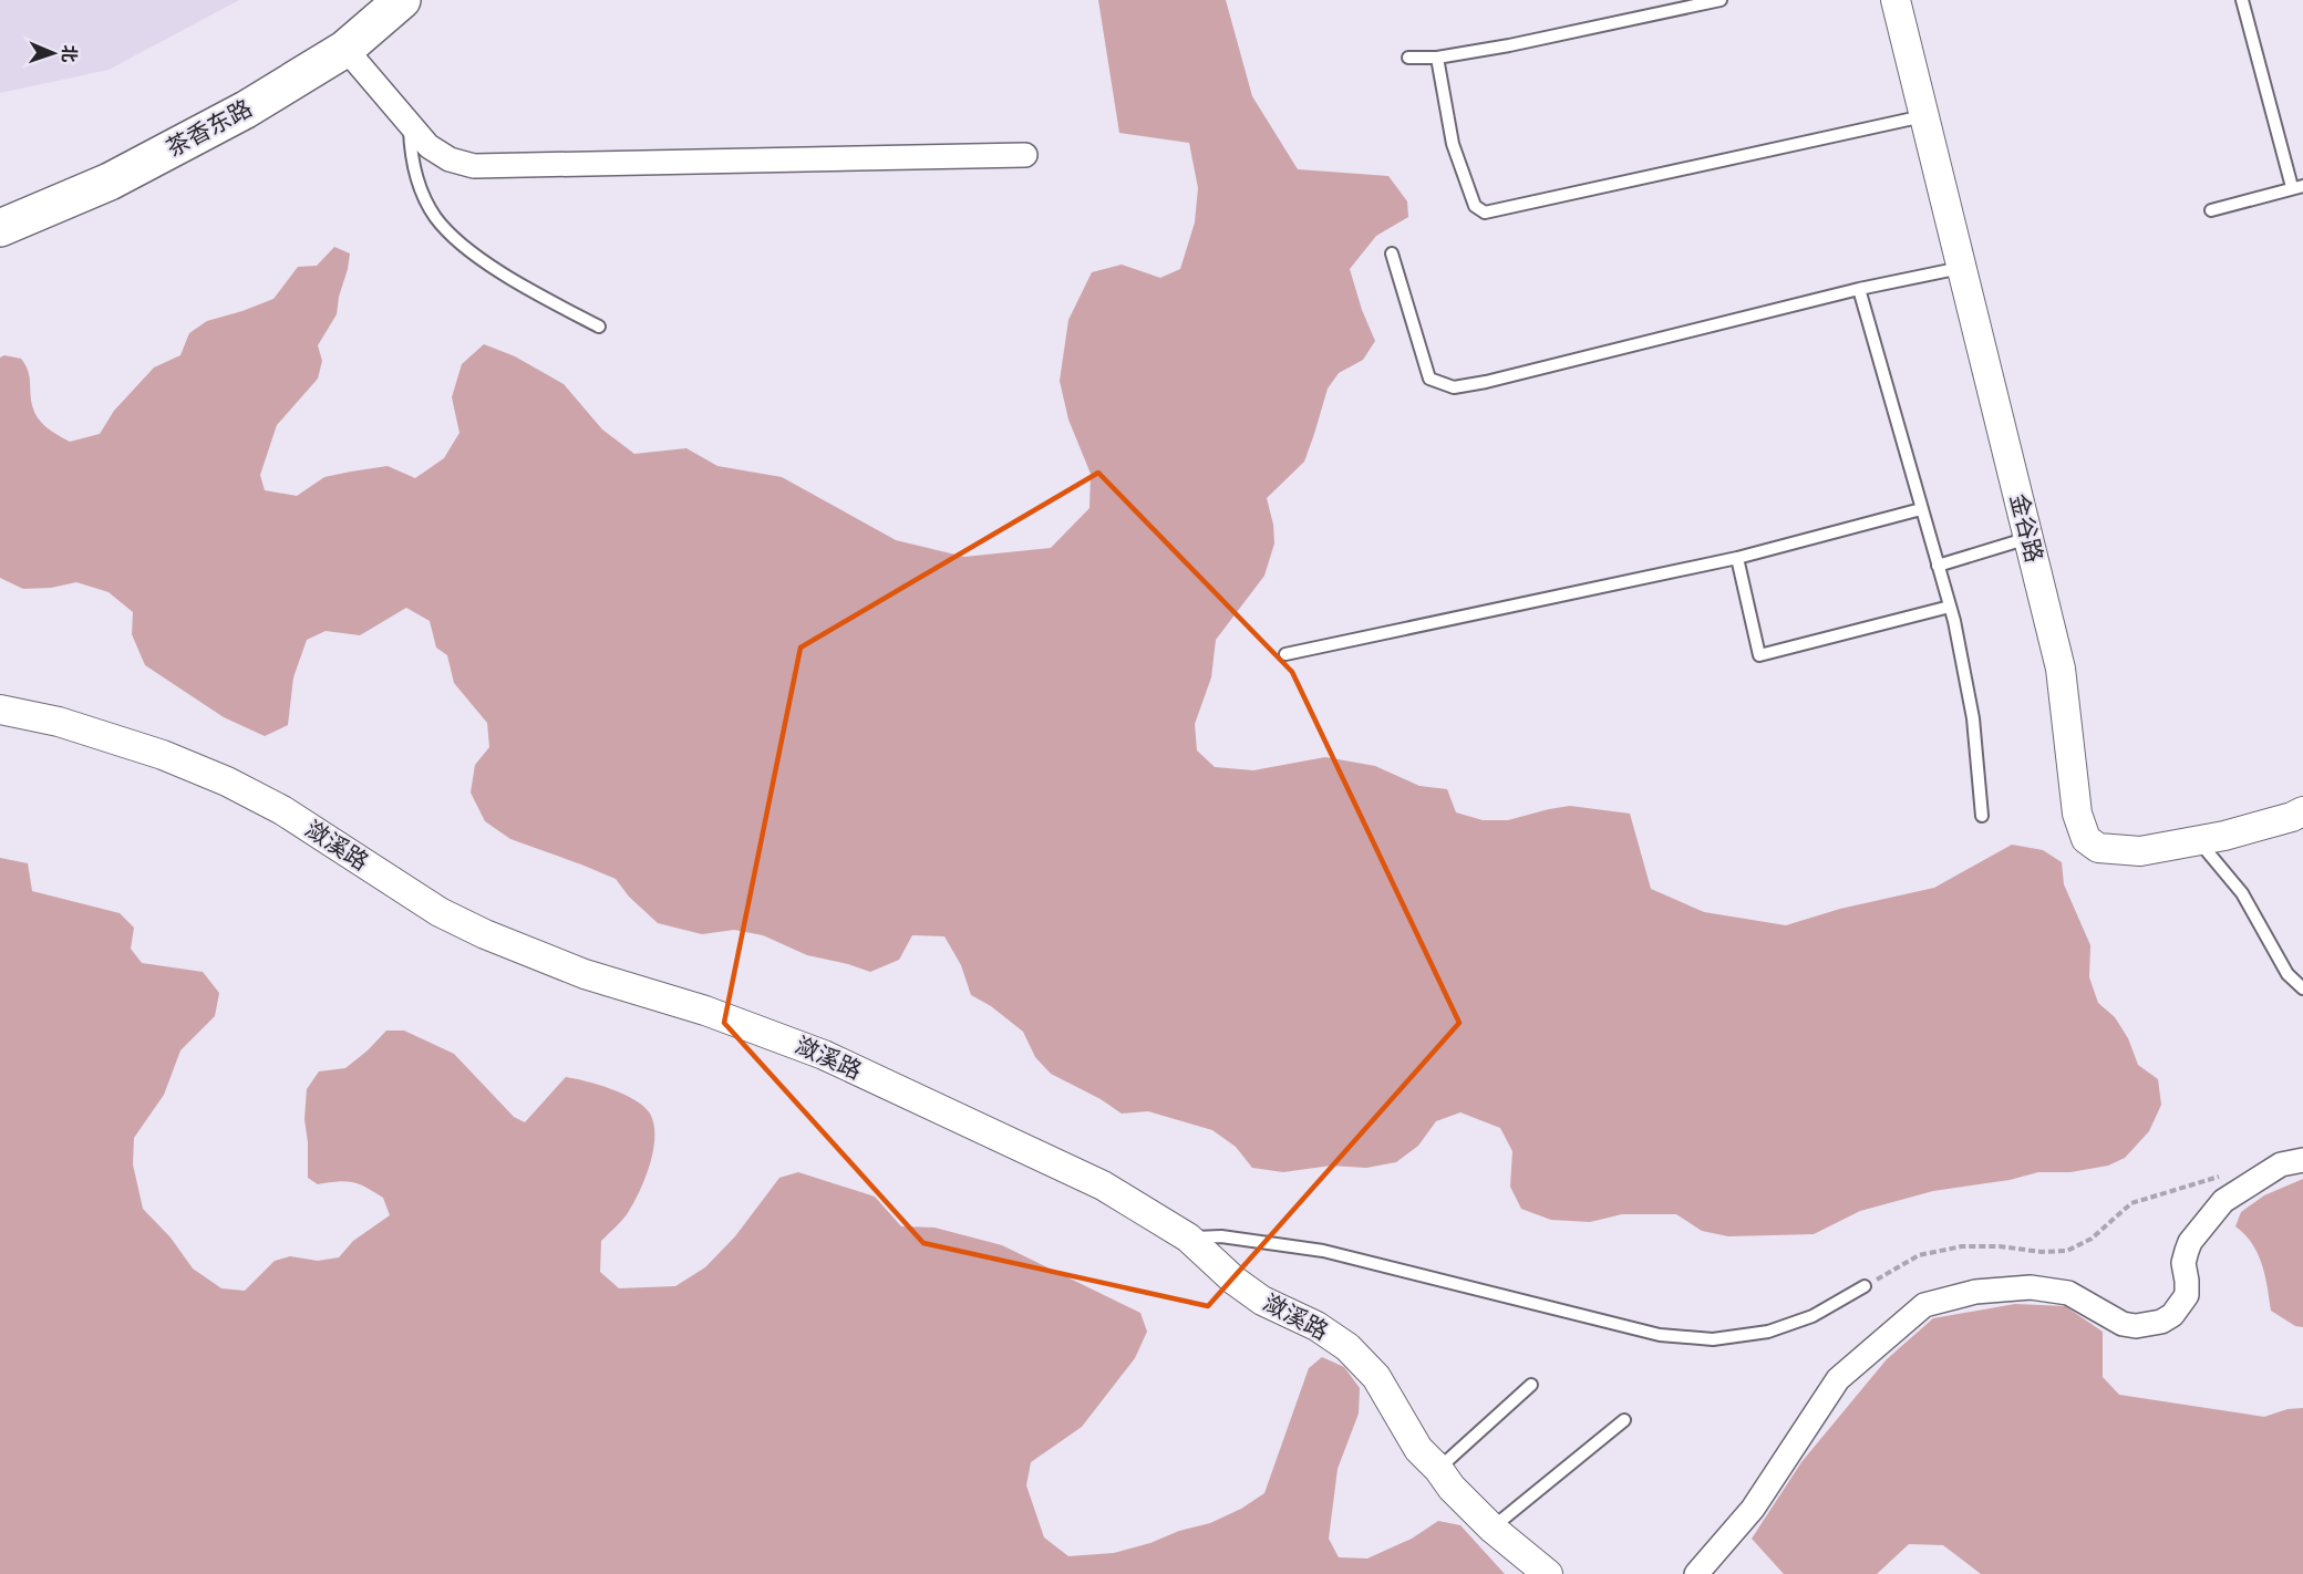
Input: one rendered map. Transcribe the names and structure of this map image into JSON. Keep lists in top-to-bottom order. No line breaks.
{"streets":{"main road":["茶香东路"],"street":["金谷路","潋溪路"]},"north":"right"}
